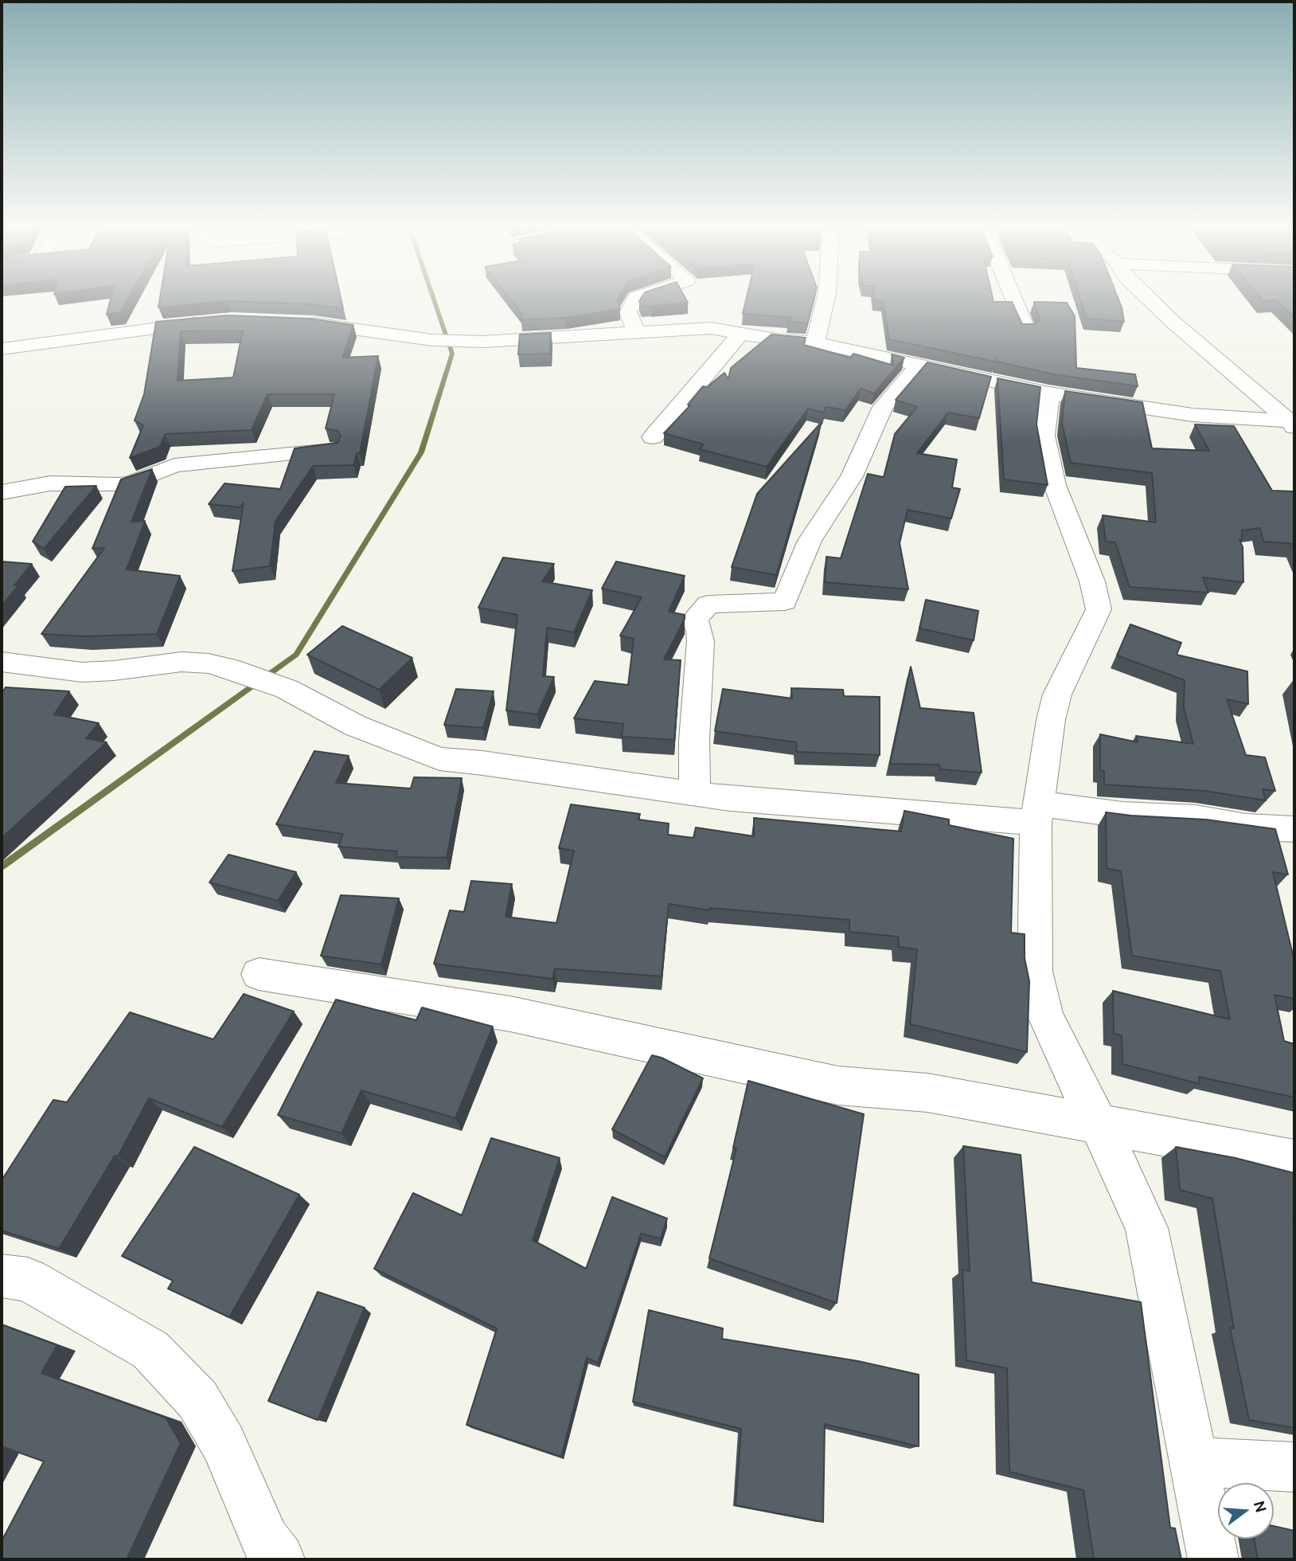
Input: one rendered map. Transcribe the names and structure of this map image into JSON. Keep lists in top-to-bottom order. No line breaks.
{"north":"right"}
